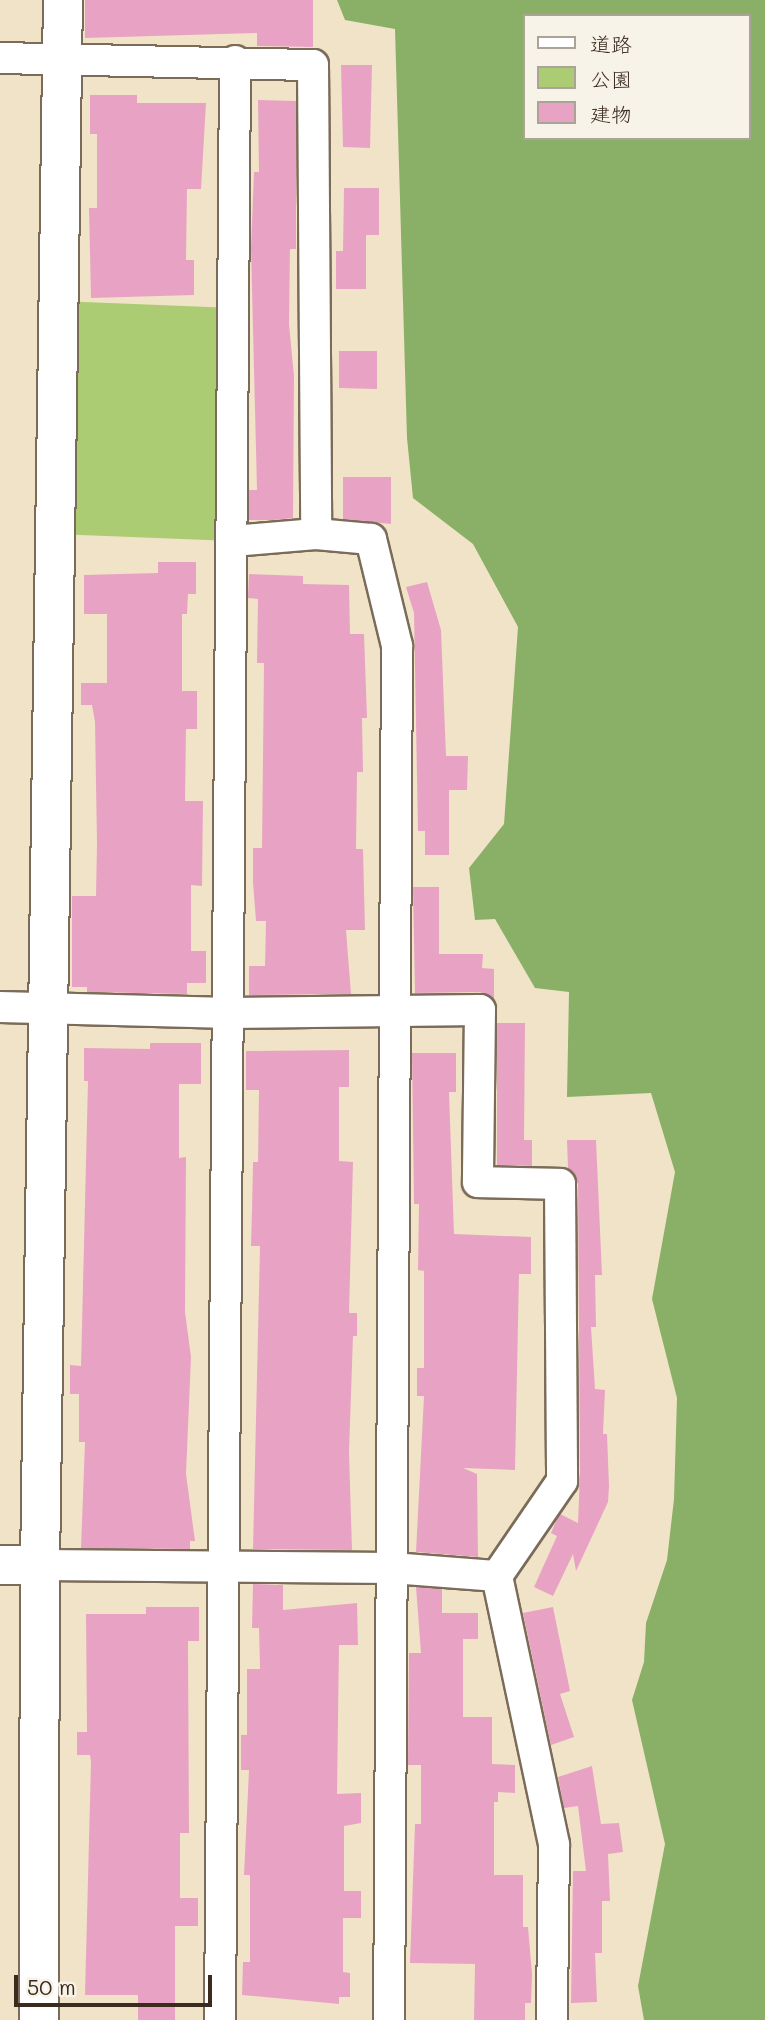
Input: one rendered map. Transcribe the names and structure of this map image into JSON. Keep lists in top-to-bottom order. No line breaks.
{"legend":["道路","公園","建物"],"scale_bar":"50 m"}
